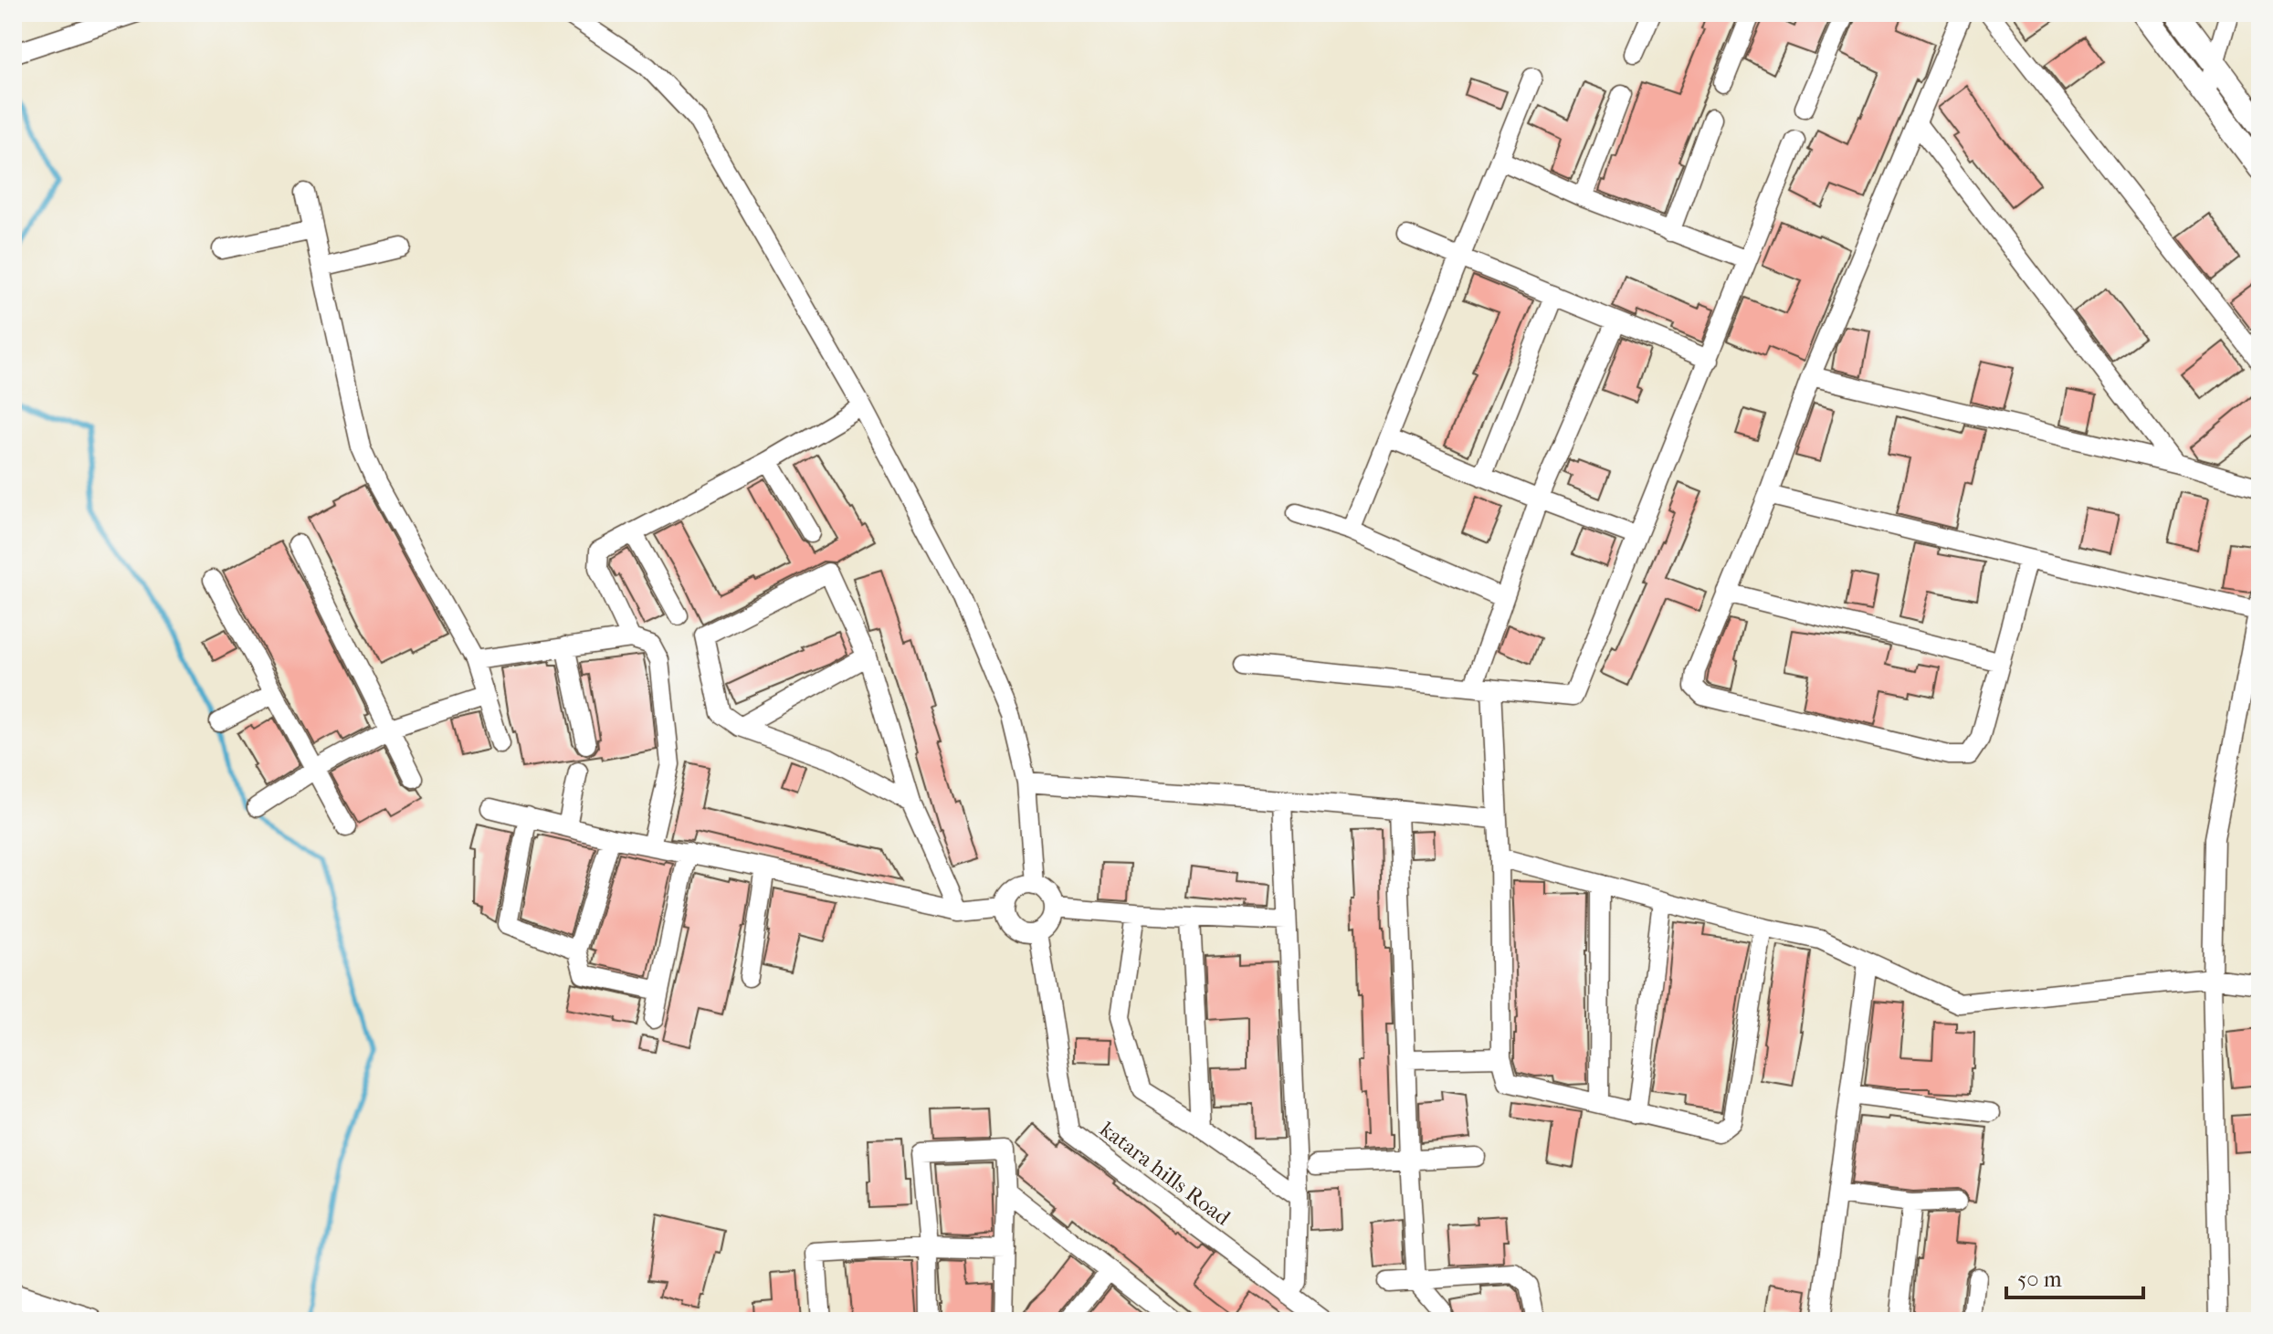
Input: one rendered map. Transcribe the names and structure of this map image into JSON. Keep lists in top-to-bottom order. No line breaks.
{"streets":{"street":["katara hills Road"]},"scale_bar":"50 m"}
